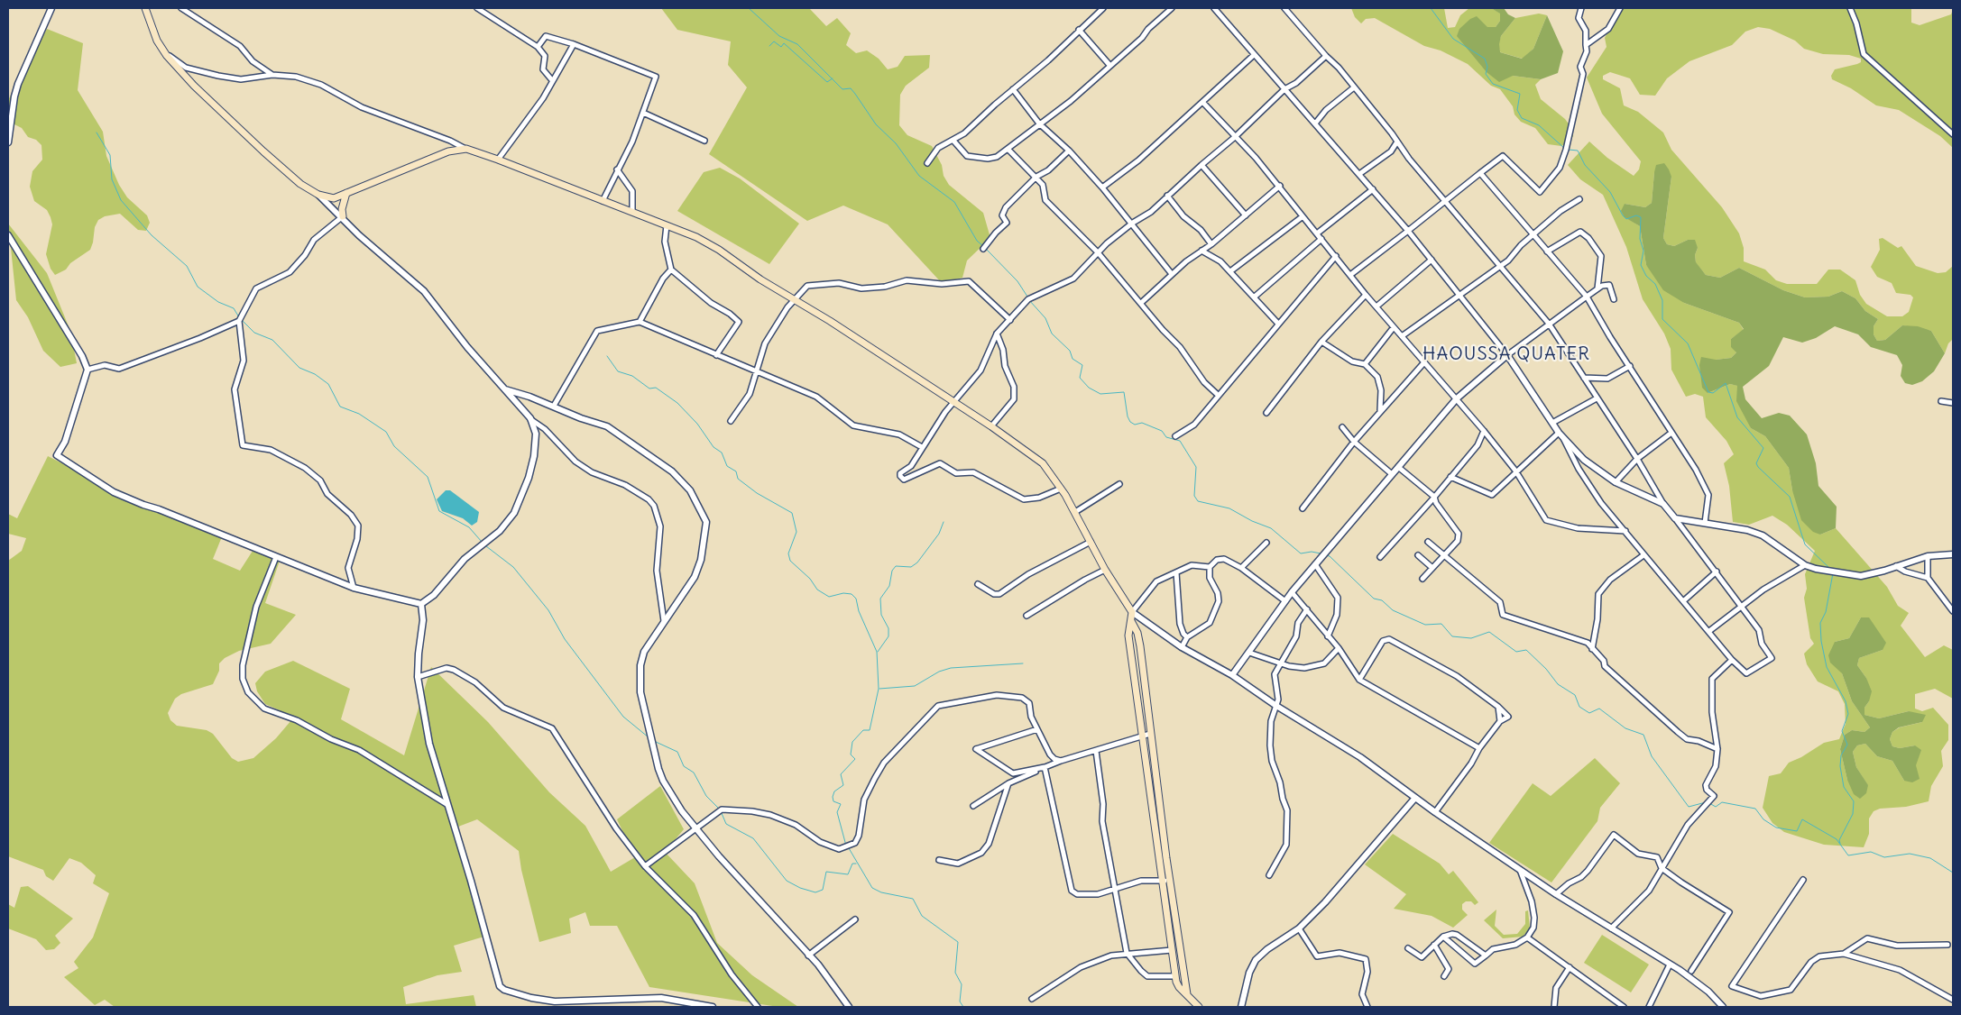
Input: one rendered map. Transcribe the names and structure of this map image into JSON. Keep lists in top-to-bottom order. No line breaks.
{"districts":["HAOUSSA QUATER"]}
